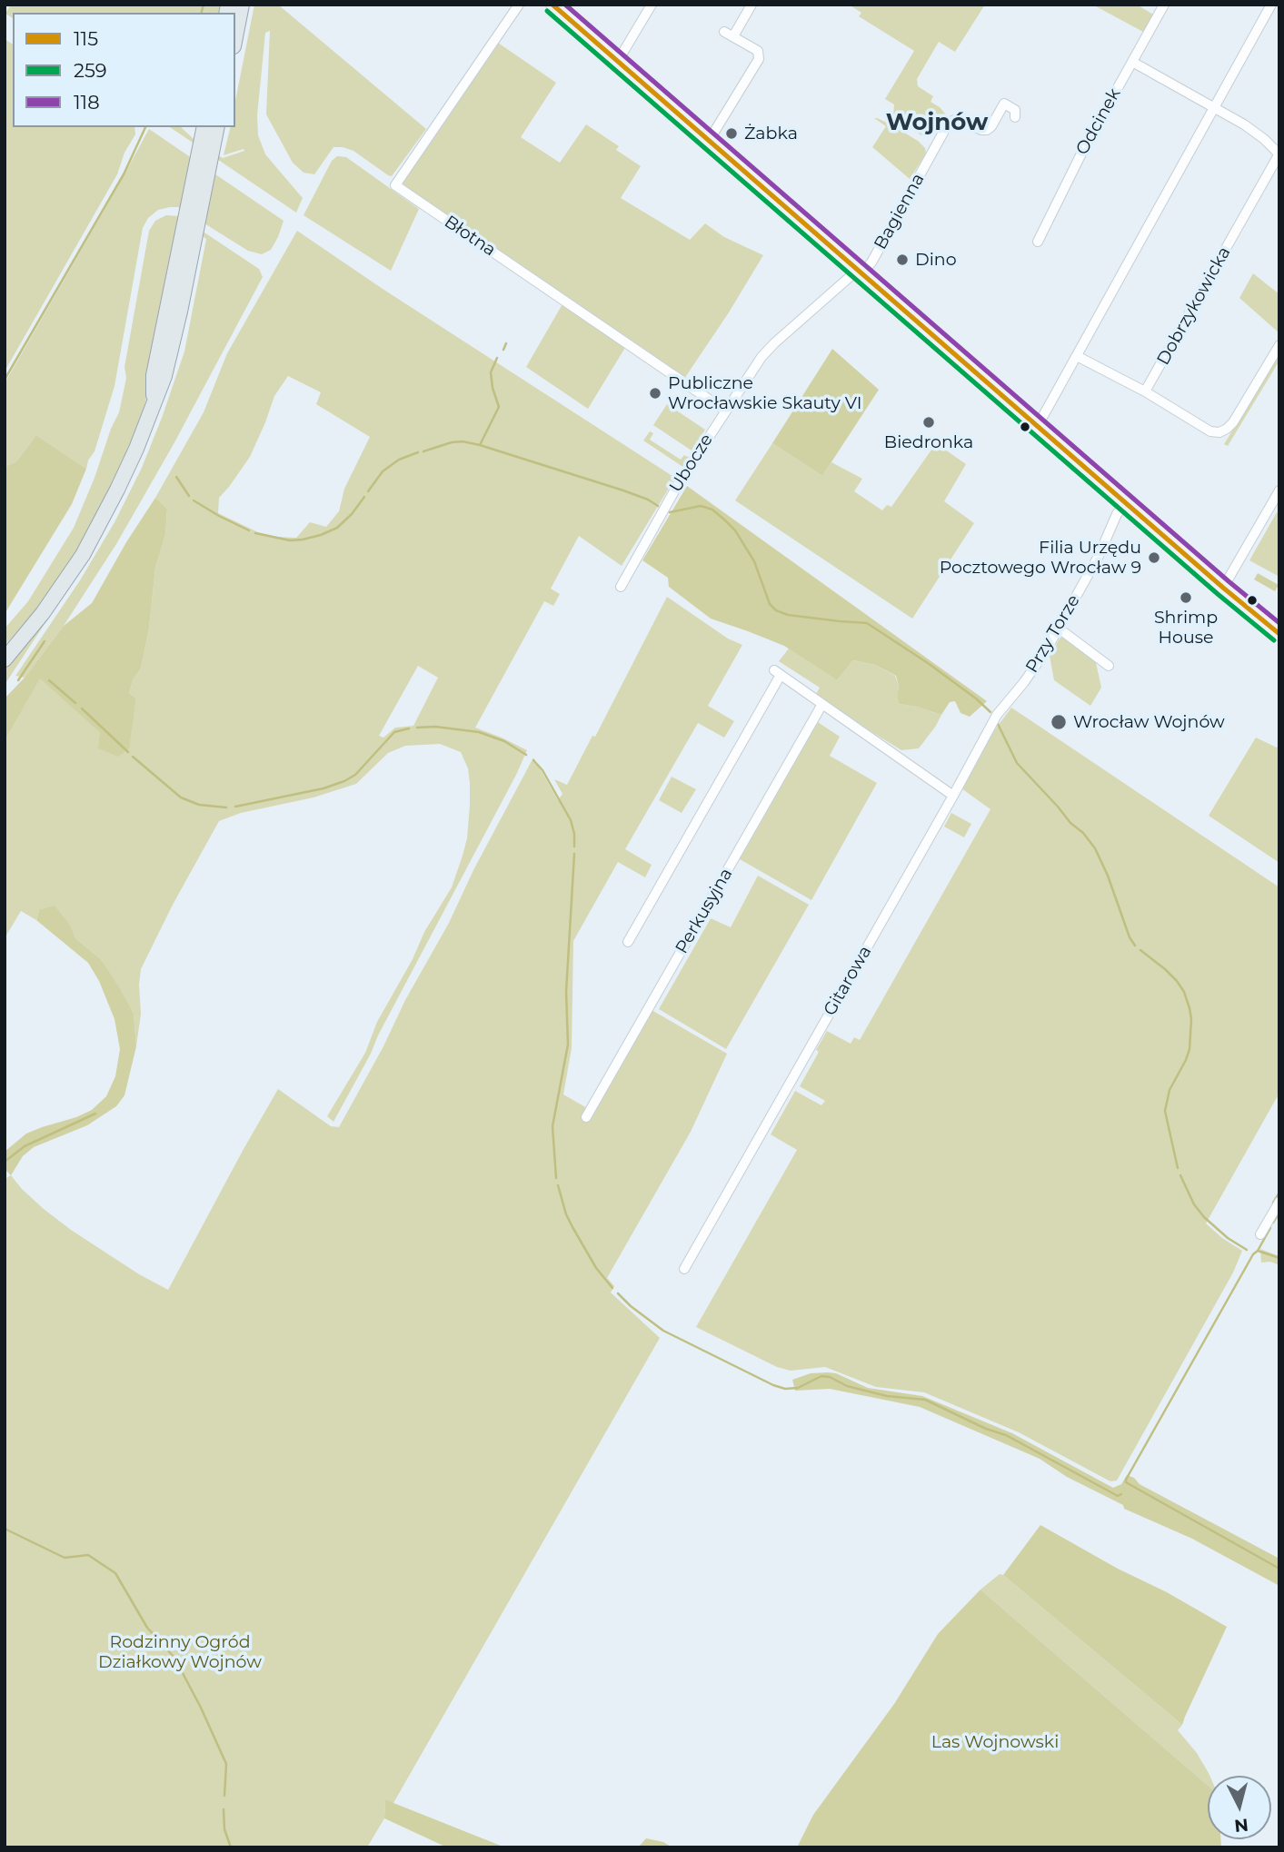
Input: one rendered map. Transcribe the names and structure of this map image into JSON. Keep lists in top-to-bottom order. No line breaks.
{"streets":{"street":["Odcinek","Bagienna","Błotna","Dobrzykowicka","Ubocze","Przy Torze","Perkusyjna","Gitarowa"]},"crossings":[["Bagienna","Ubocze"],["Błotna","Ubocze"],["Przy Torze","Gitarowa"]],"districts":["Wojnów"],"parks":["Rodzinny Ogród Działkowy Wojnów","Las Wojnowski"],"places":["Żabka","Dino","Publiczne Wrocławskie Skauty VI","Biedronka","Filia Urzędu Pocztowego Wrocław 9","Shrimp House","Wrocław Wojnów"],"lines":["transit line 115","transit line 118","transit line 259"],"legend":["115","259","118"],"north":"bottom"}
